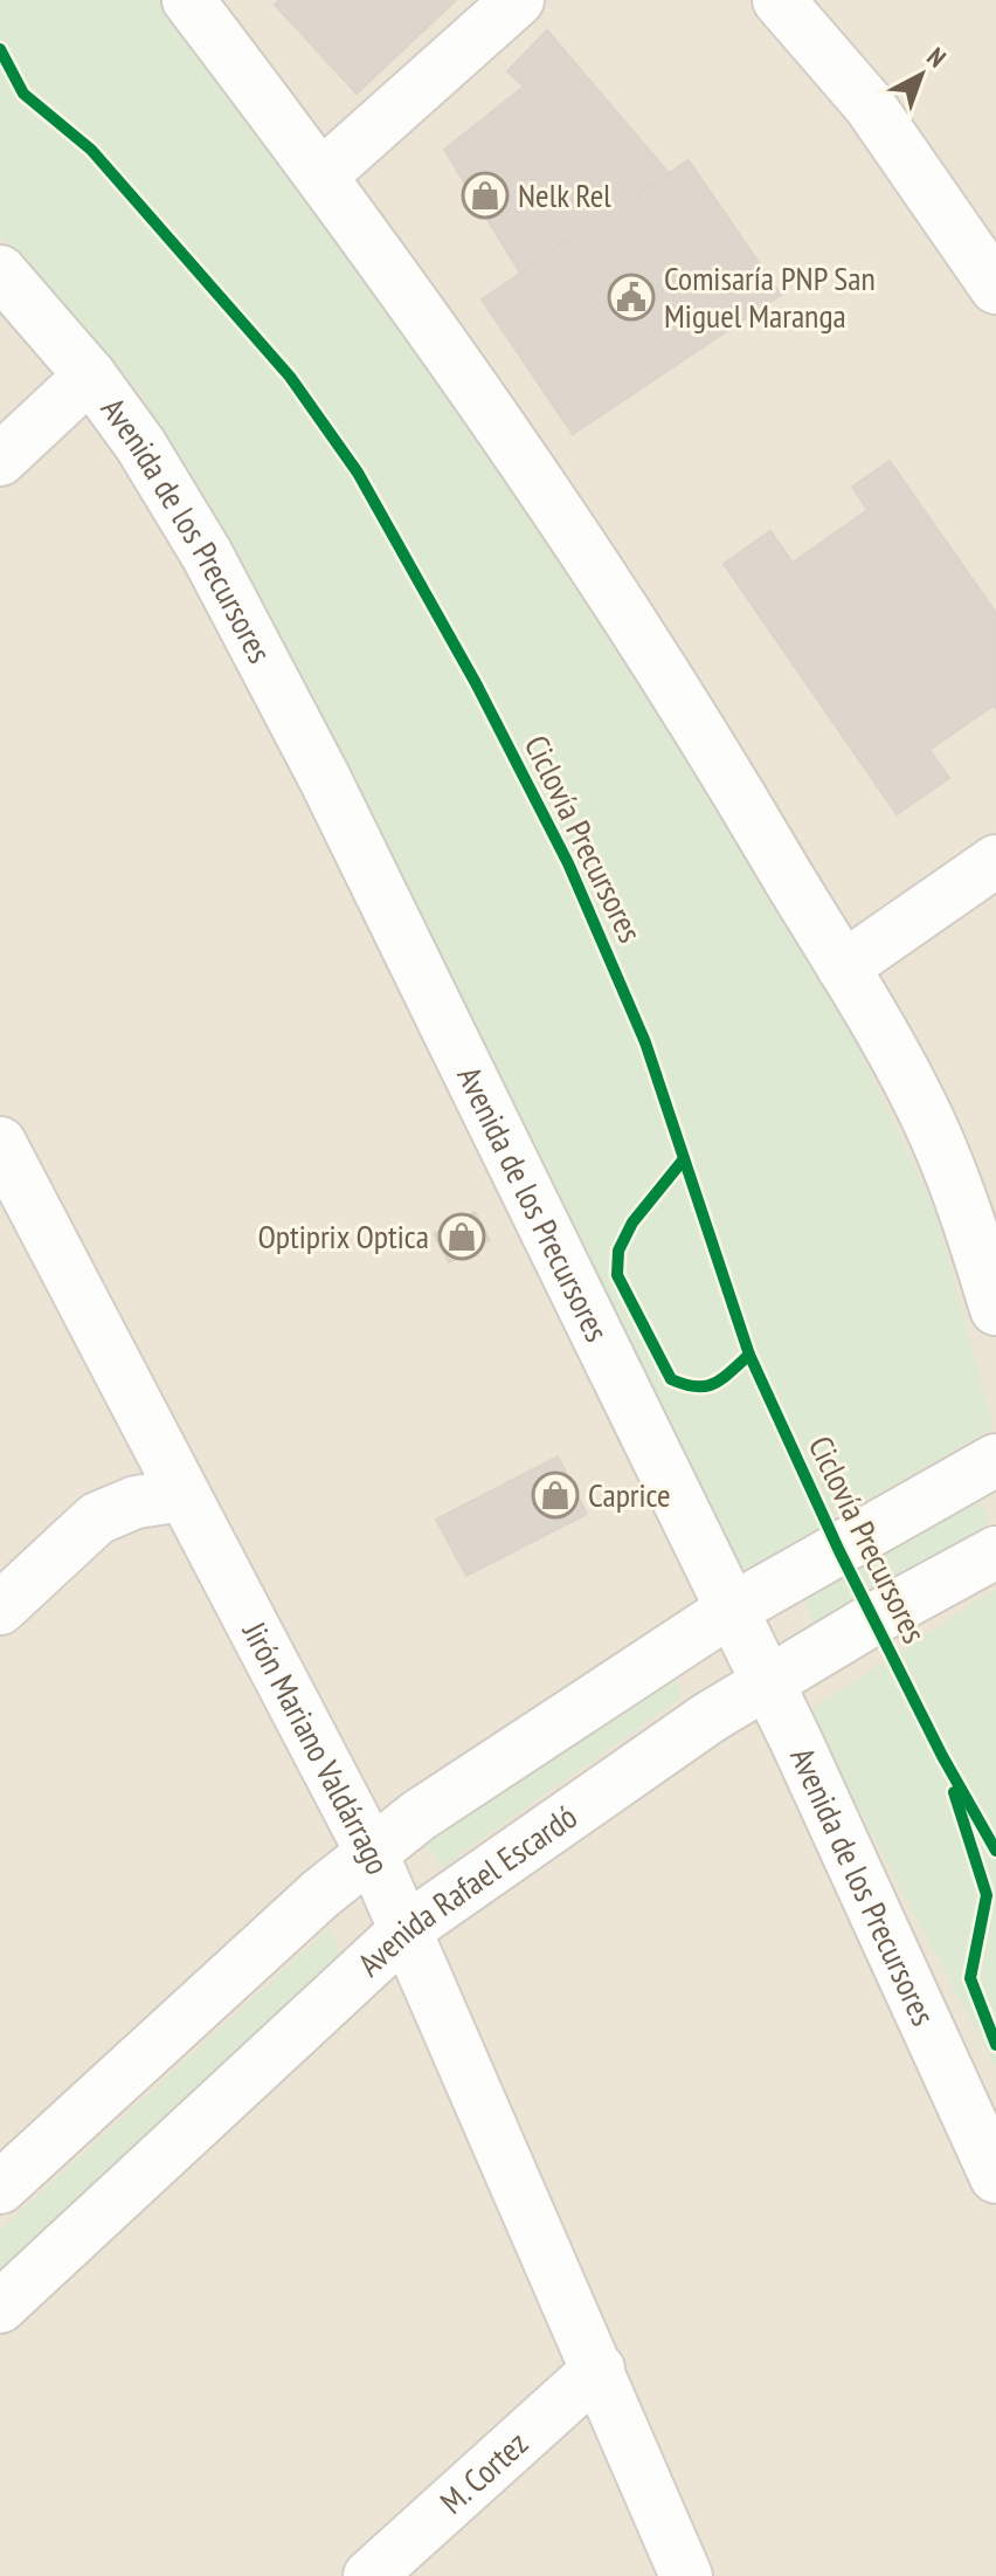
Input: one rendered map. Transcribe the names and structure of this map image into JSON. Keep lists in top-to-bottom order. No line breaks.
{"streets":{"street":["Avenida de los Precursores","Jirón Mariano Valdárrago","Avenida Rafael Escardó","M. Cortez"],"cycle path":["Ciclovía Precursores"]},"crossings":[["Avenida de los Precursores","Avenida Rafael Escardó"],["Jirón Mariano Valdárrago","Avenida Rafael Escardó"],["Jirón Mariano Valdárrago","M. Cortez"]],"places":{"shop":["Nelk Rel","Optiprix Optica","Caprice"],"public building":["Comisaría PNP San Miguel Maranga"]},"north":"top right"}
